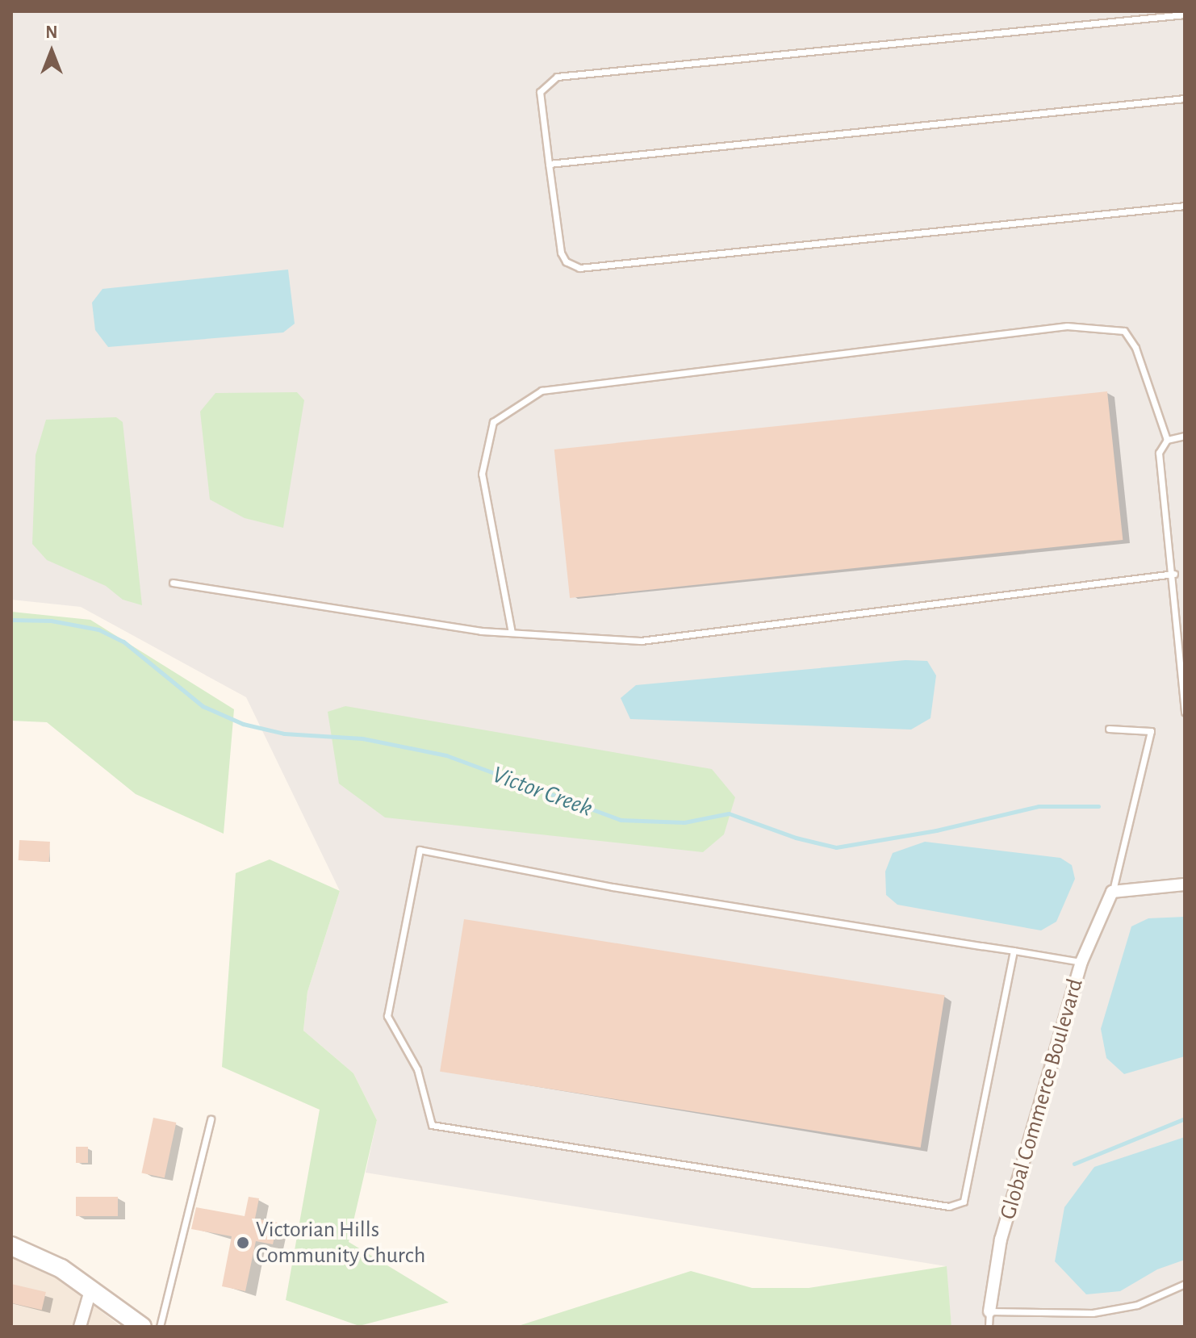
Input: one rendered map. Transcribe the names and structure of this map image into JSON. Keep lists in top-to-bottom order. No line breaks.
{"streets":{"street":["Global Commerce Boulevard"]},"water":["Victor Creek"],"places":["Victorian Hills Community Church"],"north":"top"}
